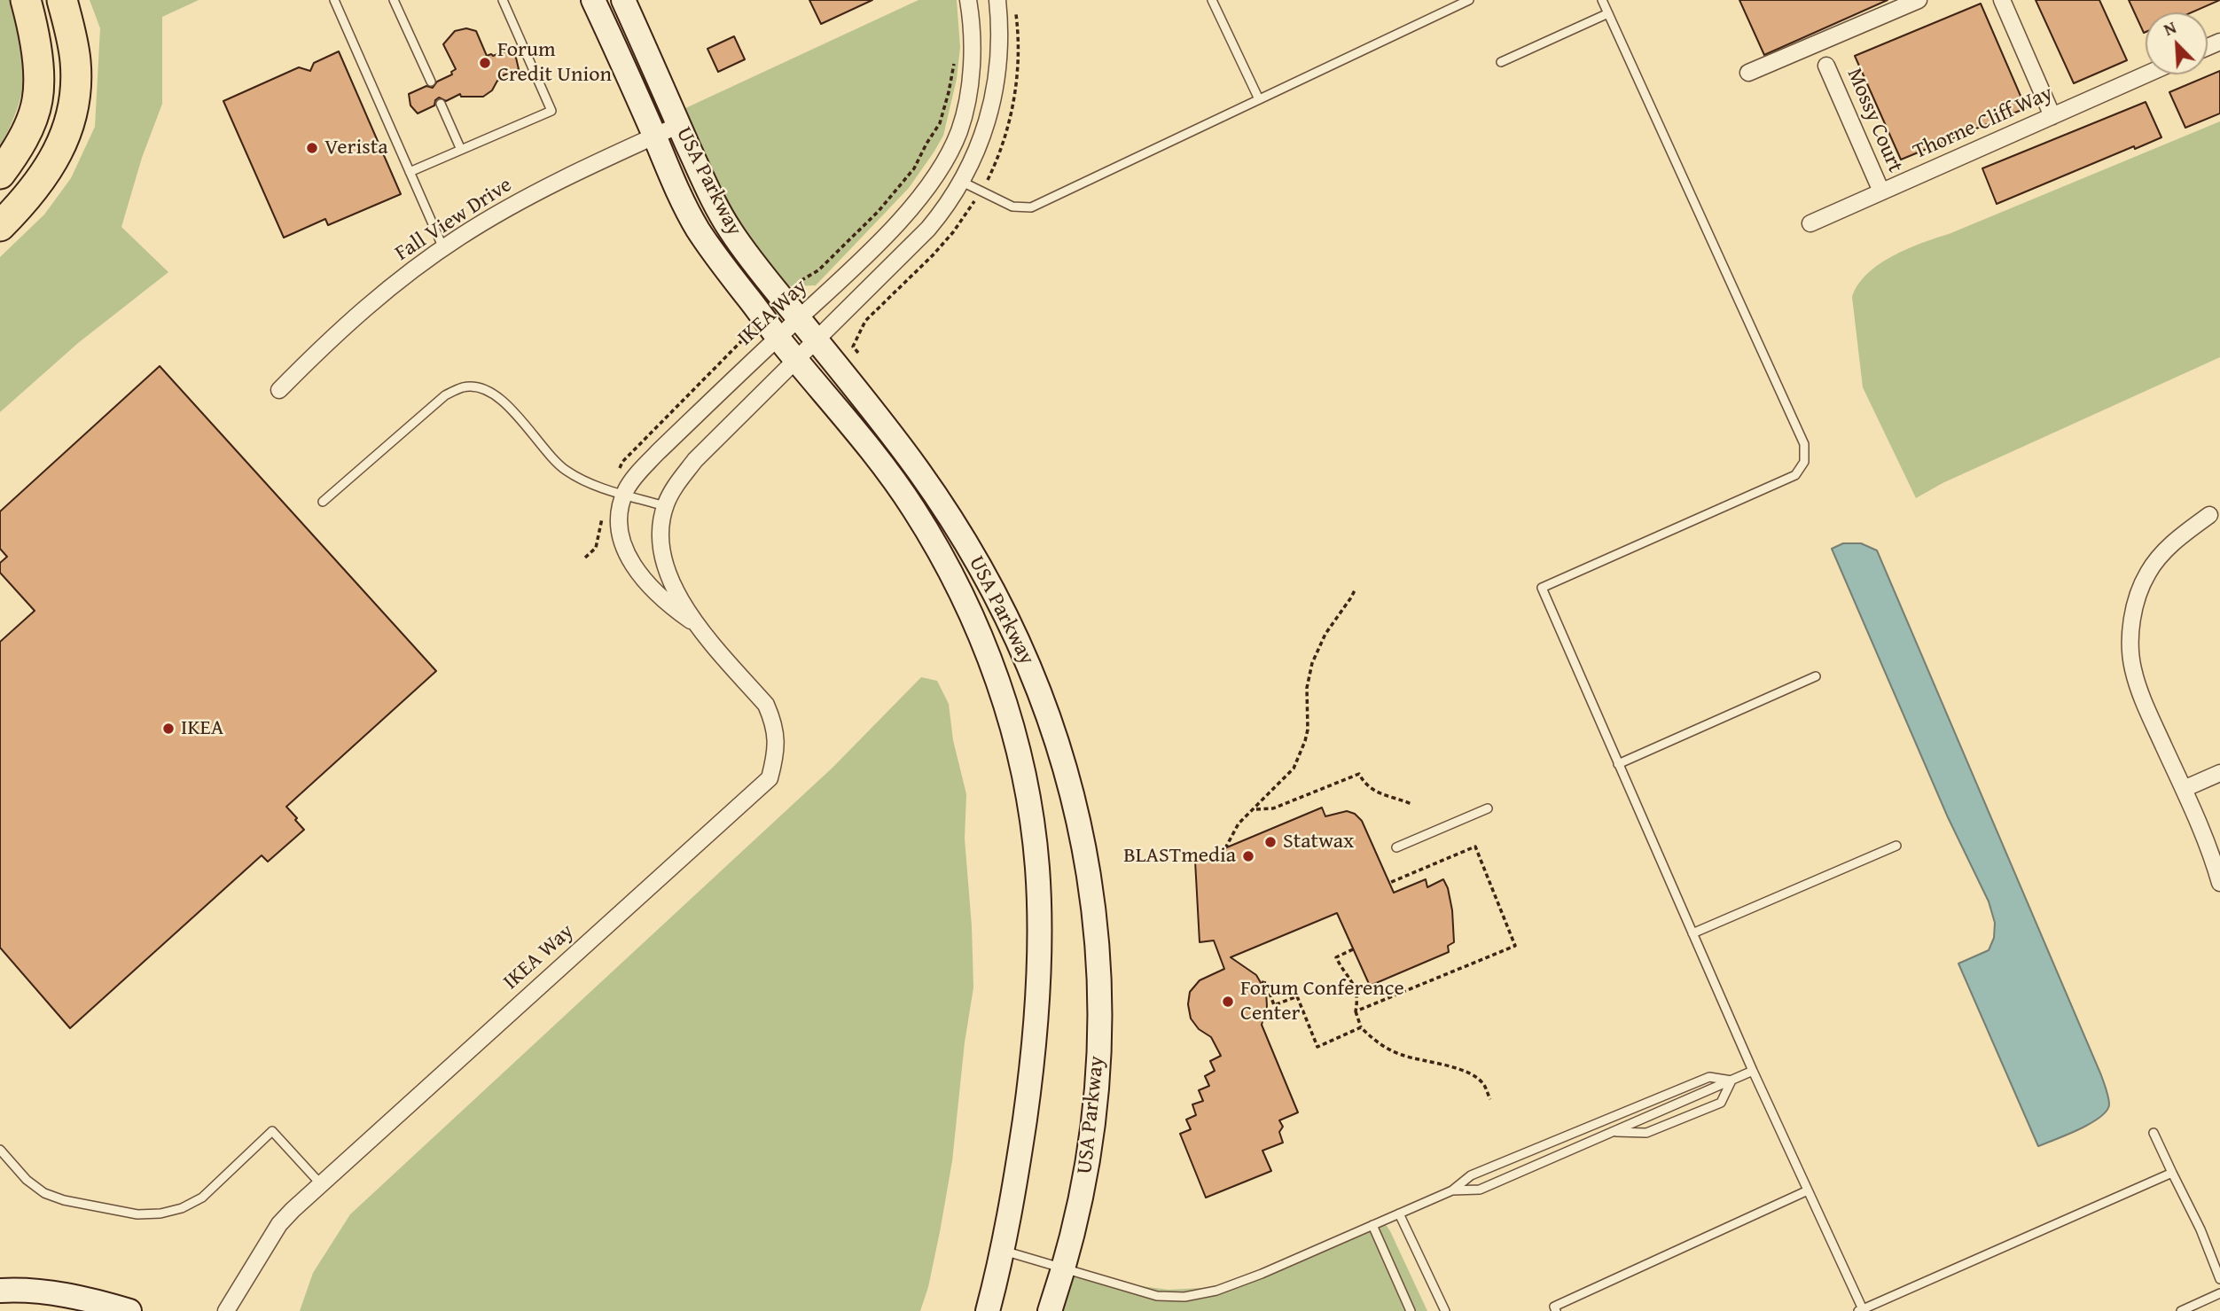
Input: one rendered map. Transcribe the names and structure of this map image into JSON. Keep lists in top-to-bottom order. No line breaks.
{"streets":{"street":["Mossy Court","Thorne Cliff Way","USA Parkway","Fall View Drive","IKEA Way"]},"crossings":[["Mossy Court","Thorne Cliff Way"],["USA Parkway","Fall View Drive"],["USA Parkway","IKEA Way"]],"places":["Forum Credit Union","Verista","IKEA","Statwax","BLASTmedia","Forum Conference Center"],"north":"top left"}
